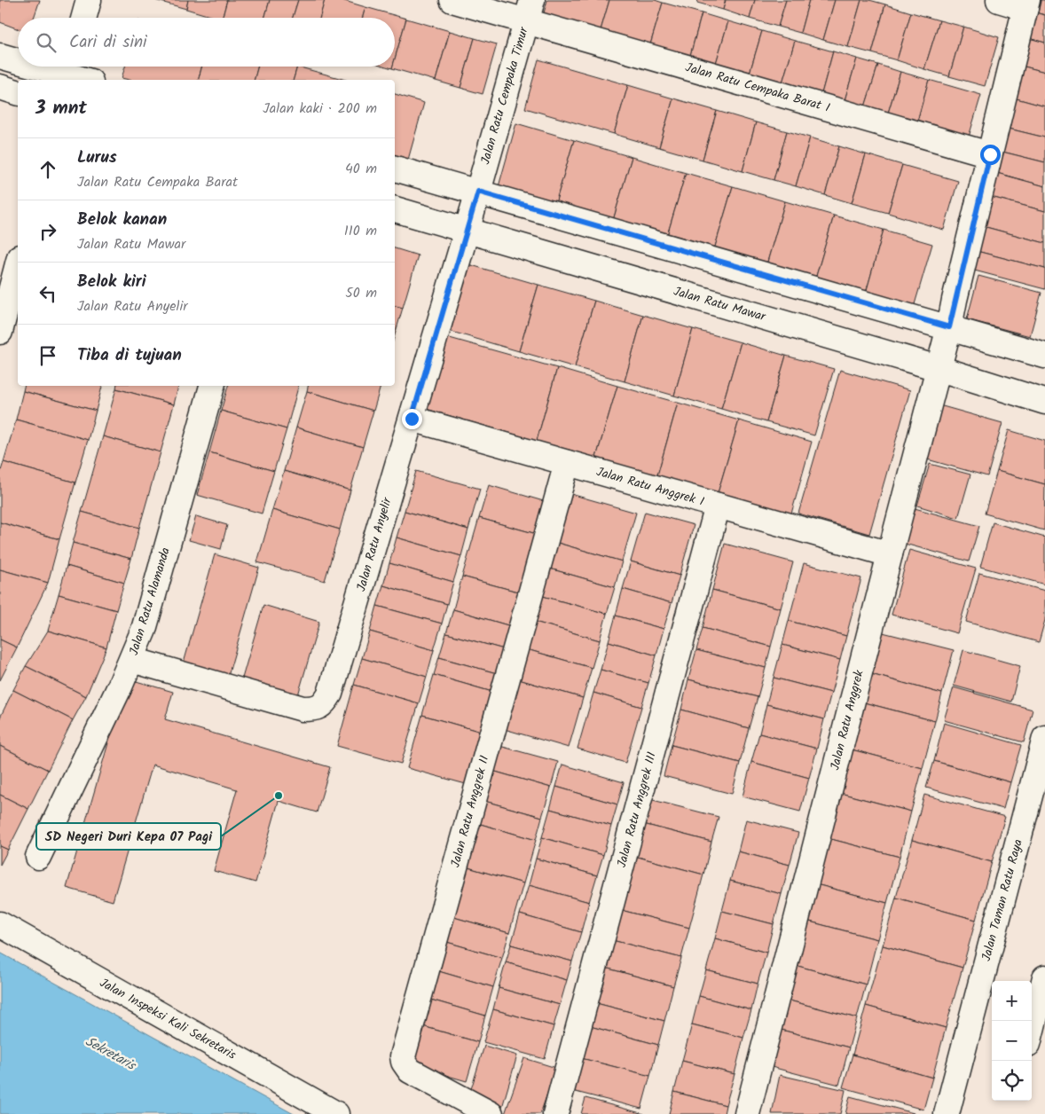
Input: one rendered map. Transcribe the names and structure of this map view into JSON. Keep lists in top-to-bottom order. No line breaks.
{"streets":{"street":["Jalan Ratu Cempaka Barat I","Jalan Ratu Cempaka Timur","Jalan Ratu Mawar","Jalan Ratu Anggrek I","Jalan Ratu Anyelir","Jalan Ratu Alamanda","Jalan Ratu Anggrek","Jalan Ratu Anggrek III","Jalan Ratu Anggrek II","Jalan Taman Ratu Raya","Jalan Inspeksi Kali Sekretaris"]},"crossings":[["Jalan Ratu Cempaka Barat I","Jalan Ratu Cempaka Timur"],["Jalan Ratu Cempaka Barat I","Jalan Ratu Anggrek"],["Jalan Ratu Cempaka Timur","Jalan Ratu Anyelir"],["Jalan Ratu Mawar","Jalan Ratu Anyelir"],["Jalan Ratu Mawar","Jalan Ratu Anggrek"],["Jalan Ratu Anggrek I","Jalan Ratu Anyelir"],["Jalan Ratu Anggrek I","Jalan Ratu Anggrek"],["Jalan Ratu Anggrek I","Jalan Ratu Anggrek III"],["Jalan Ratu Anggrek I","Jalan Ratu Anggrek II"],["Jalan Ratu Anyelir","Jalan Ratu Alamanda"]],"water":["Sekretaris"],"places":["SD Negeri Duri Kepa 07 Pagi"],"page":{"search":"Cari di sini","heading":["3 mnt","Jalan kaki · 200 m"],"list":[["Lurus","Jalan Ratu Cempaka Barat","40 m"],["Belok kanan","Jalan Ratu Mawar","110 m"],["Belok kiri","Jalan Ratu Anyelir","50 m"],"Tiba di tujuan"],"map_buttons":["+","−"]}}
